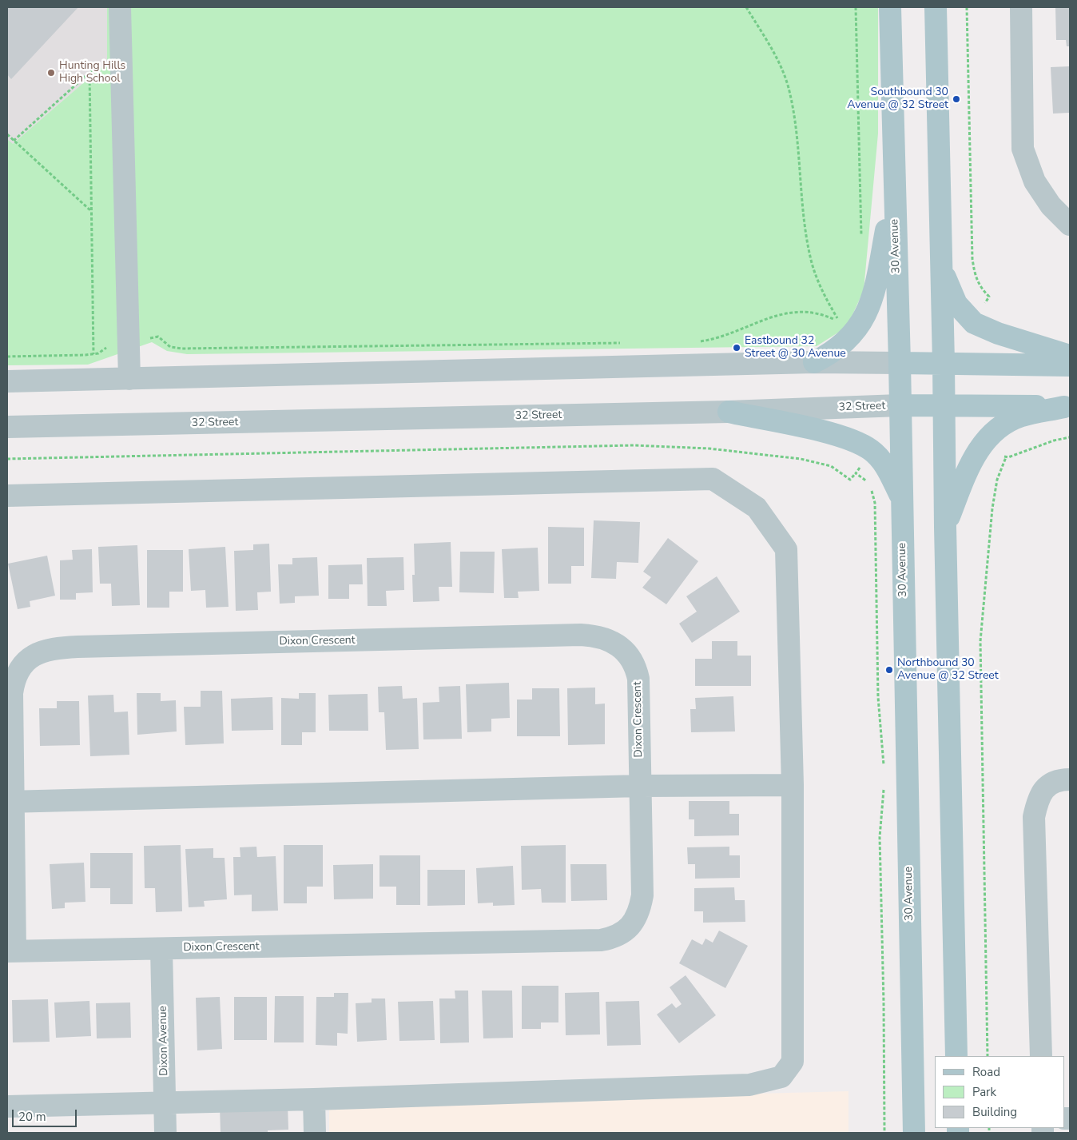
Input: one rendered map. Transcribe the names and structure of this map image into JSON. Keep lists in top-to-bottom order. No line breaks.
{"streets":{"main road":["30 Avenue","32 Street"],"street":["Dixon Crescent","Dixon Avenue"]},"crossings":[["30 Avenue","32 Street"],["Dixon Crescent","Dixon Avenue"]],"places":["Hunting Hills High School","Southbound 30 Avenue @ 32 Street","Eastbound 32 Street @ 30 Avenue","Northbound 30 Avenue @ 32 Street"],"legend":["Road","Park","Building"],"scale_bar":"20 m"}
